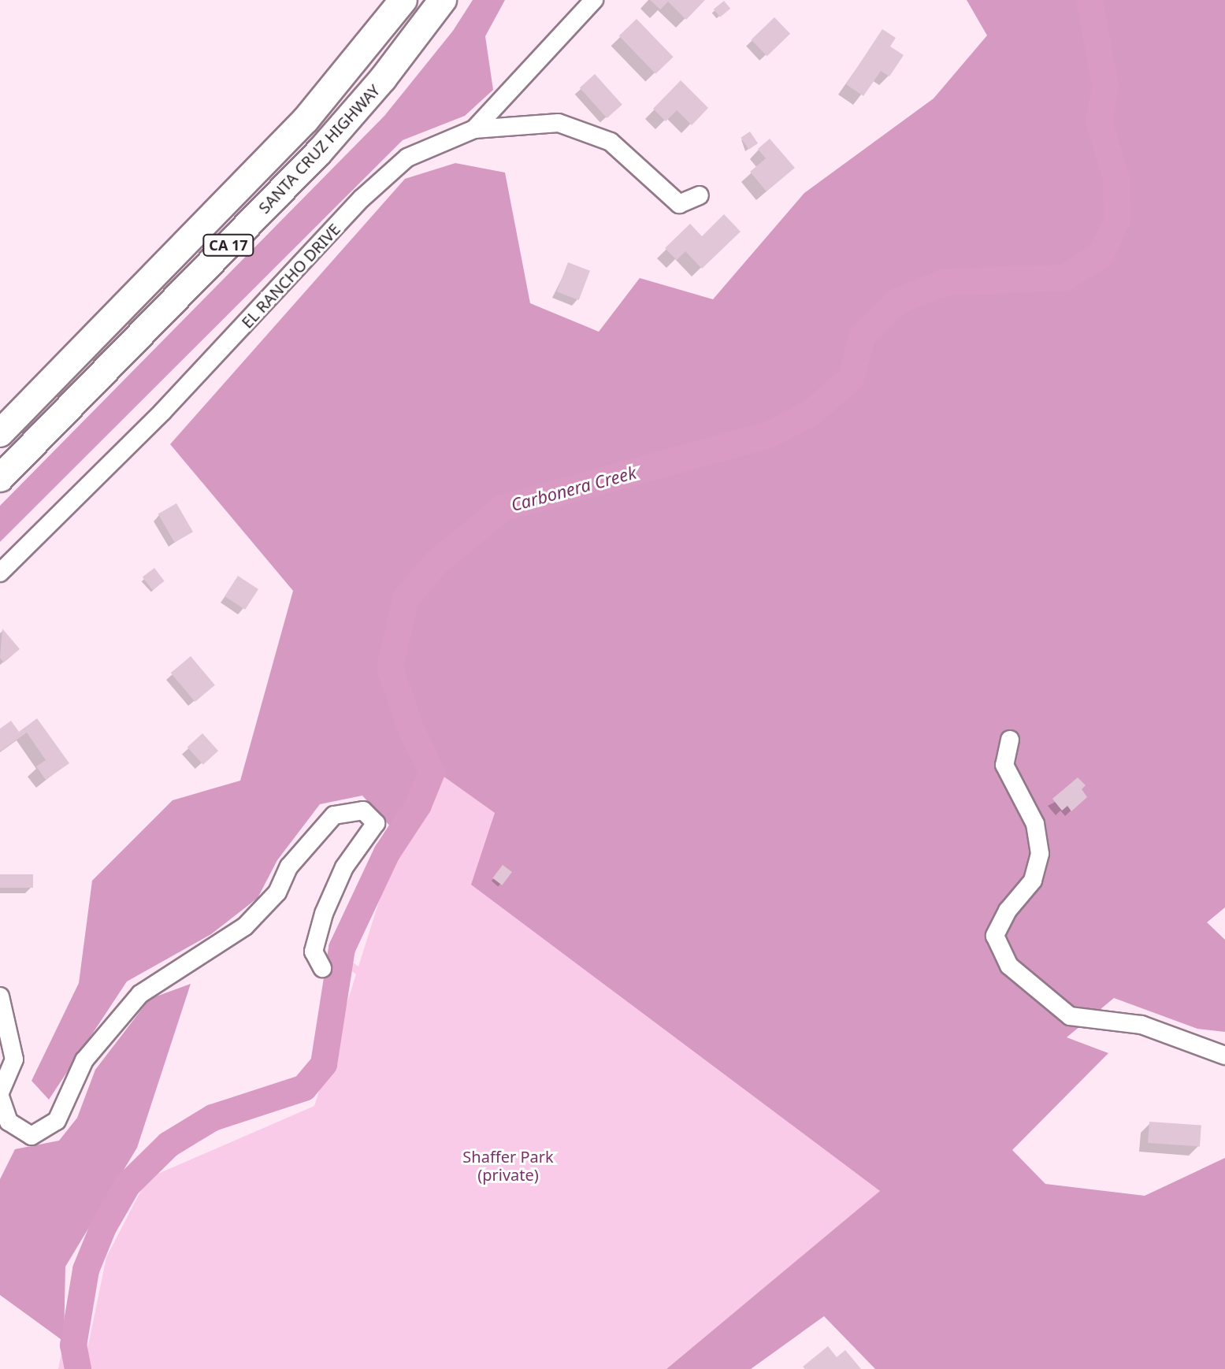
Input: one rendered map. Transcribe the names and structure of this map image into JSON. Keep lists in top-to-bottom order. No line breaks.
{"streets":{"highway":["SANTA CRUZ HIGHWAY","CA 17"],"street":["EL RANCHO DRIVE"]},"water":["Carbonera Creek"],"parks":["Shaffer Park (private)"]}
